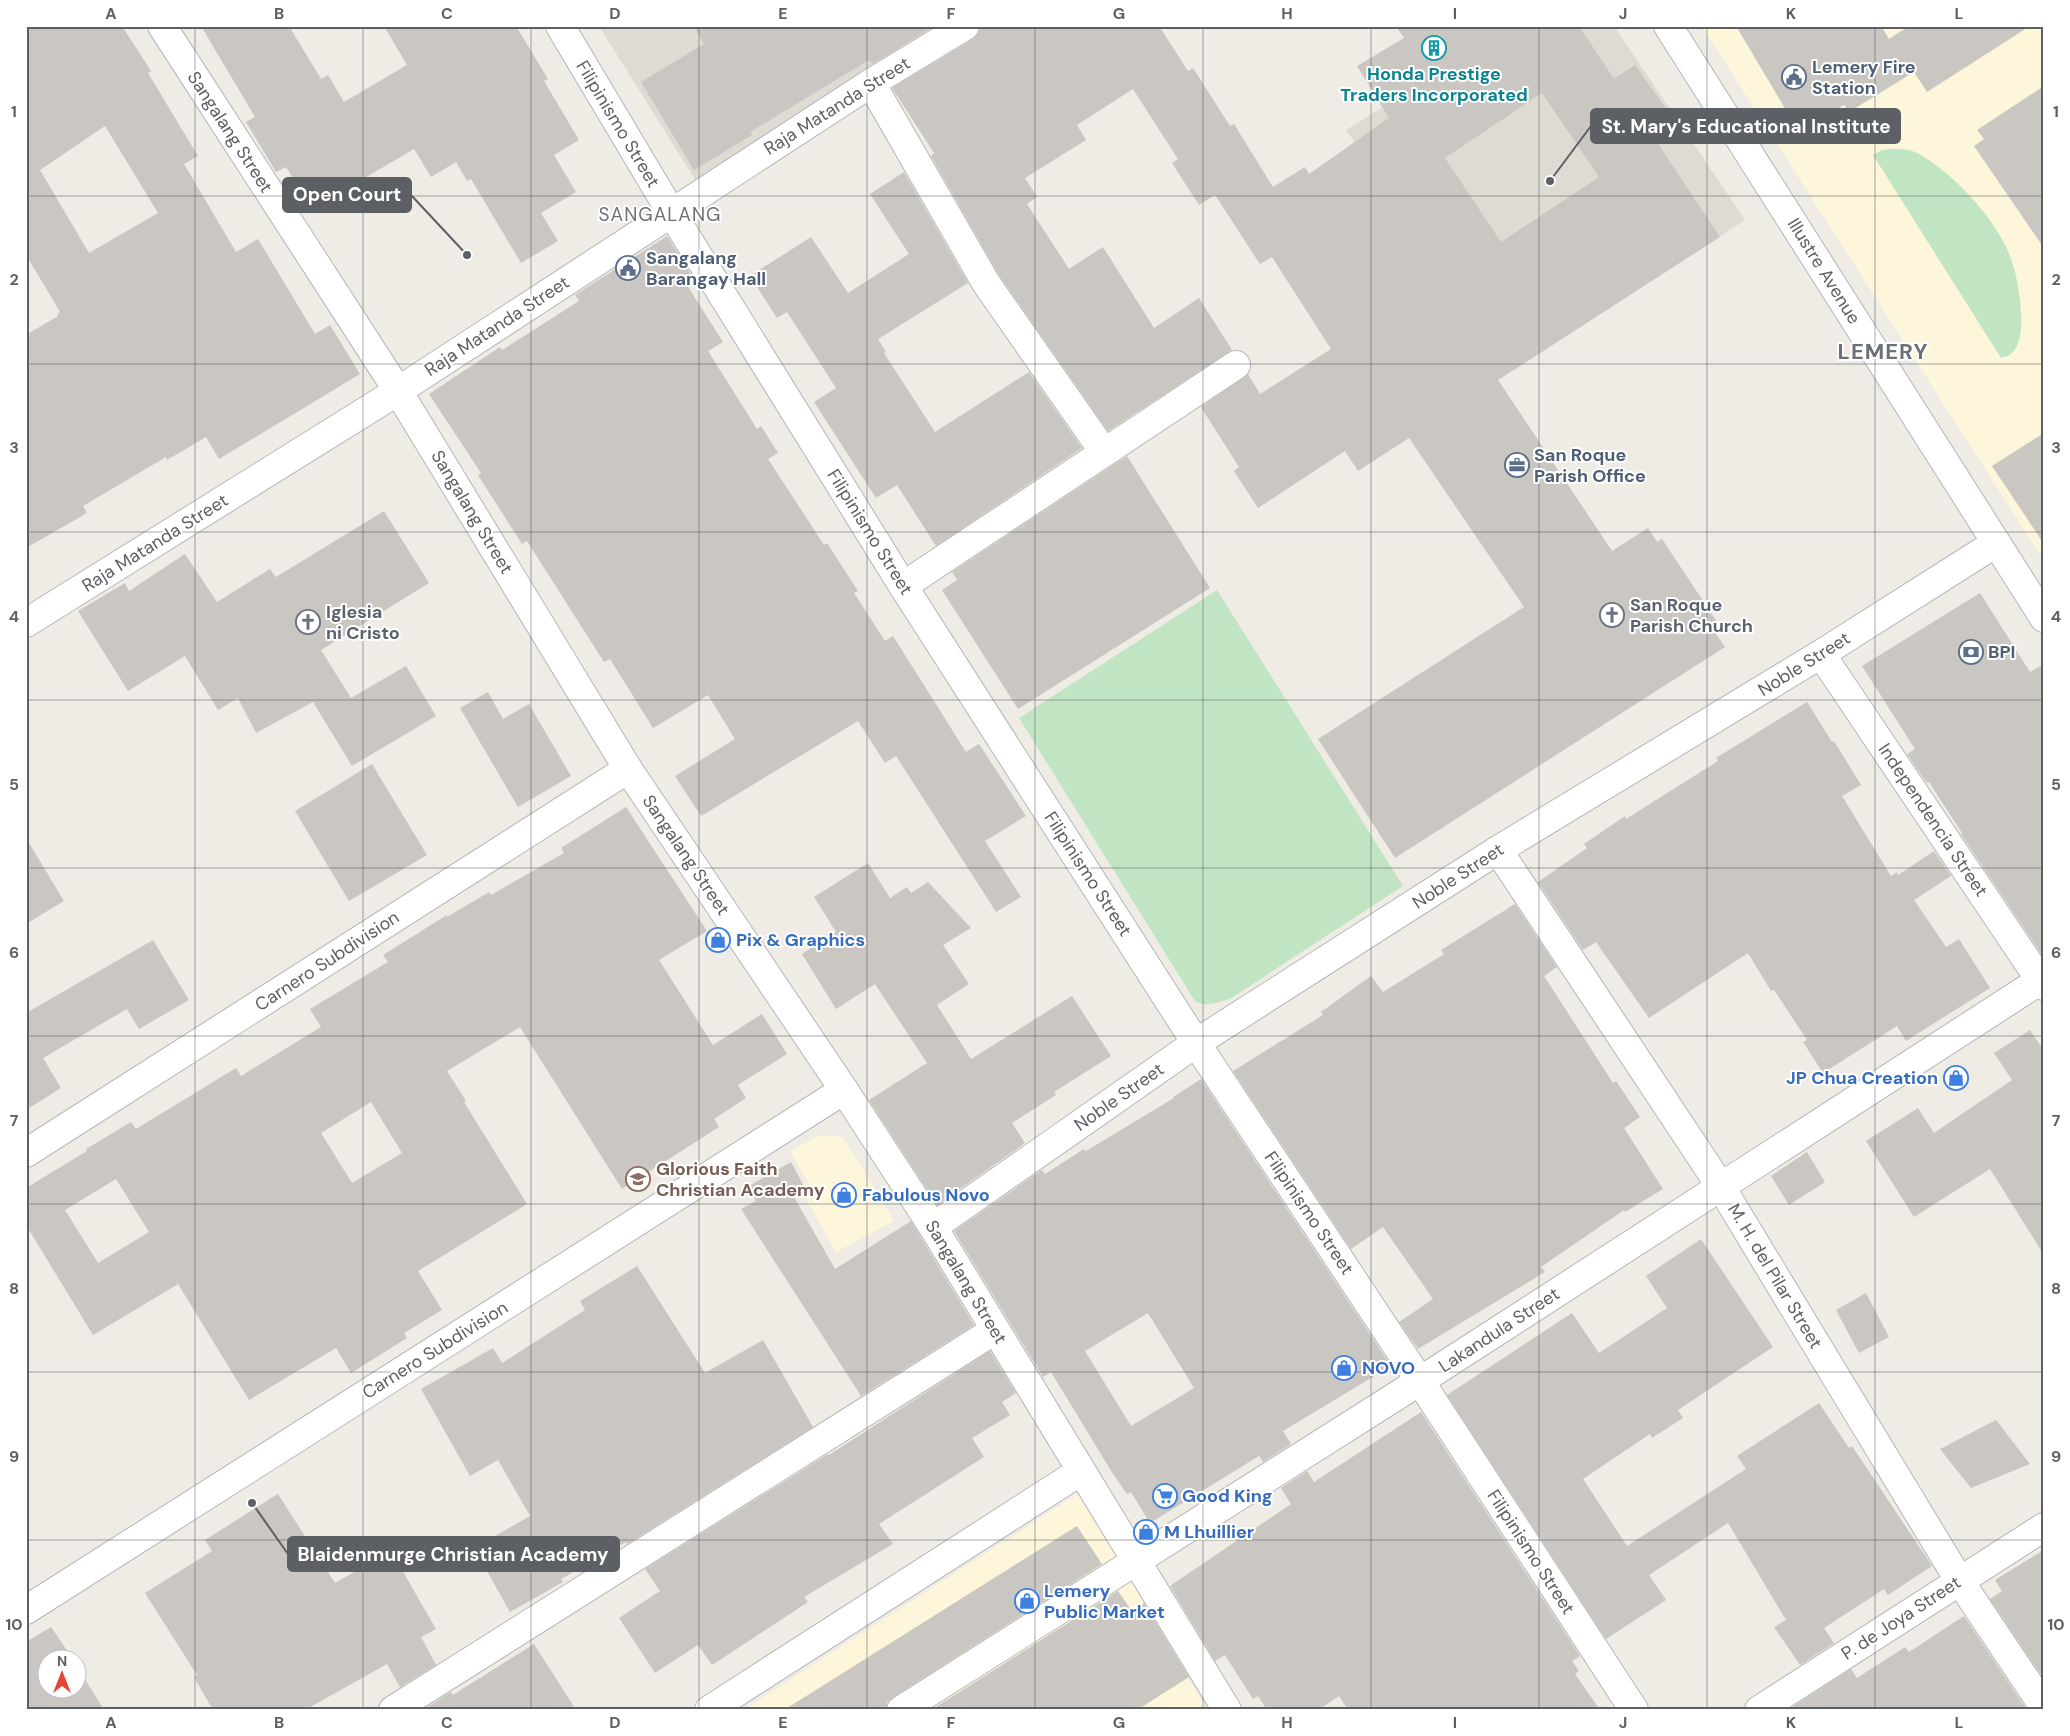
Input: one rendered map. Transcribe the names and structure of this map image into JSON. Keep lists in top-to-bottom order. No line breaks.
{"streets":{"street":["Raja Matanda Street","Filipinismo Street","Sangalang Street","Illustre Avenue","Noble Street","Independencia Street","Carnero Subdivision","M. H. del Pilar Street","Lakandula Street","P. de Joya Street"]},"crossings":[["Raja Matanda Street","Filipinismo Street"],["Raja Matanda Street","Sangalang Street"],["Filipinismo Street","Noble Street"],["Filipinismo Street","Lakandula Street"],["Sangalang Street","Noble Street"],["Sangalang Street","Carnero Subdivision"],["Sangalang Street","Lakandula Street"],["Illustre Avenue","Noble Street"],["Noble Street","Independencia Street"],["Noble Street","M. H. del Pilar Street"],["Independencia Street","Lakandula Street"],["M. H. del Pilar Street","Lakandula Street"],["M. H. del Pilar Street","P. de Joya Street"]],"districts":["SANGALANG","LEMERY"],"places":{"building":["Honda Prestige Traders Incorporated"],"public building":["Lemery Fire Station","Sangalang Barangay Hall"],"other":["St. Mary's Educational Institute","Open Court","Blaidenmurge Christian Academy"],"office":["San Roque Parish Office"],"church":["San Roque Parish Church","Iglesia ni Cristo"],"bank":["BPI"],"shop":["Pix & Graphics","JP Chua Creation","Fabulous Novo","NOVO","M Lhuillier","Lemery Public Market"],"school or university":["Glorious Faith Christian Academy"],"supermarket":["Good King"]},"north":"top","grid":{"columns":["A","B","C","D","E","F","G","H","I","J","K","L"],"rows":["1","2","3","4","5","6","7","8","9","10"]}}
